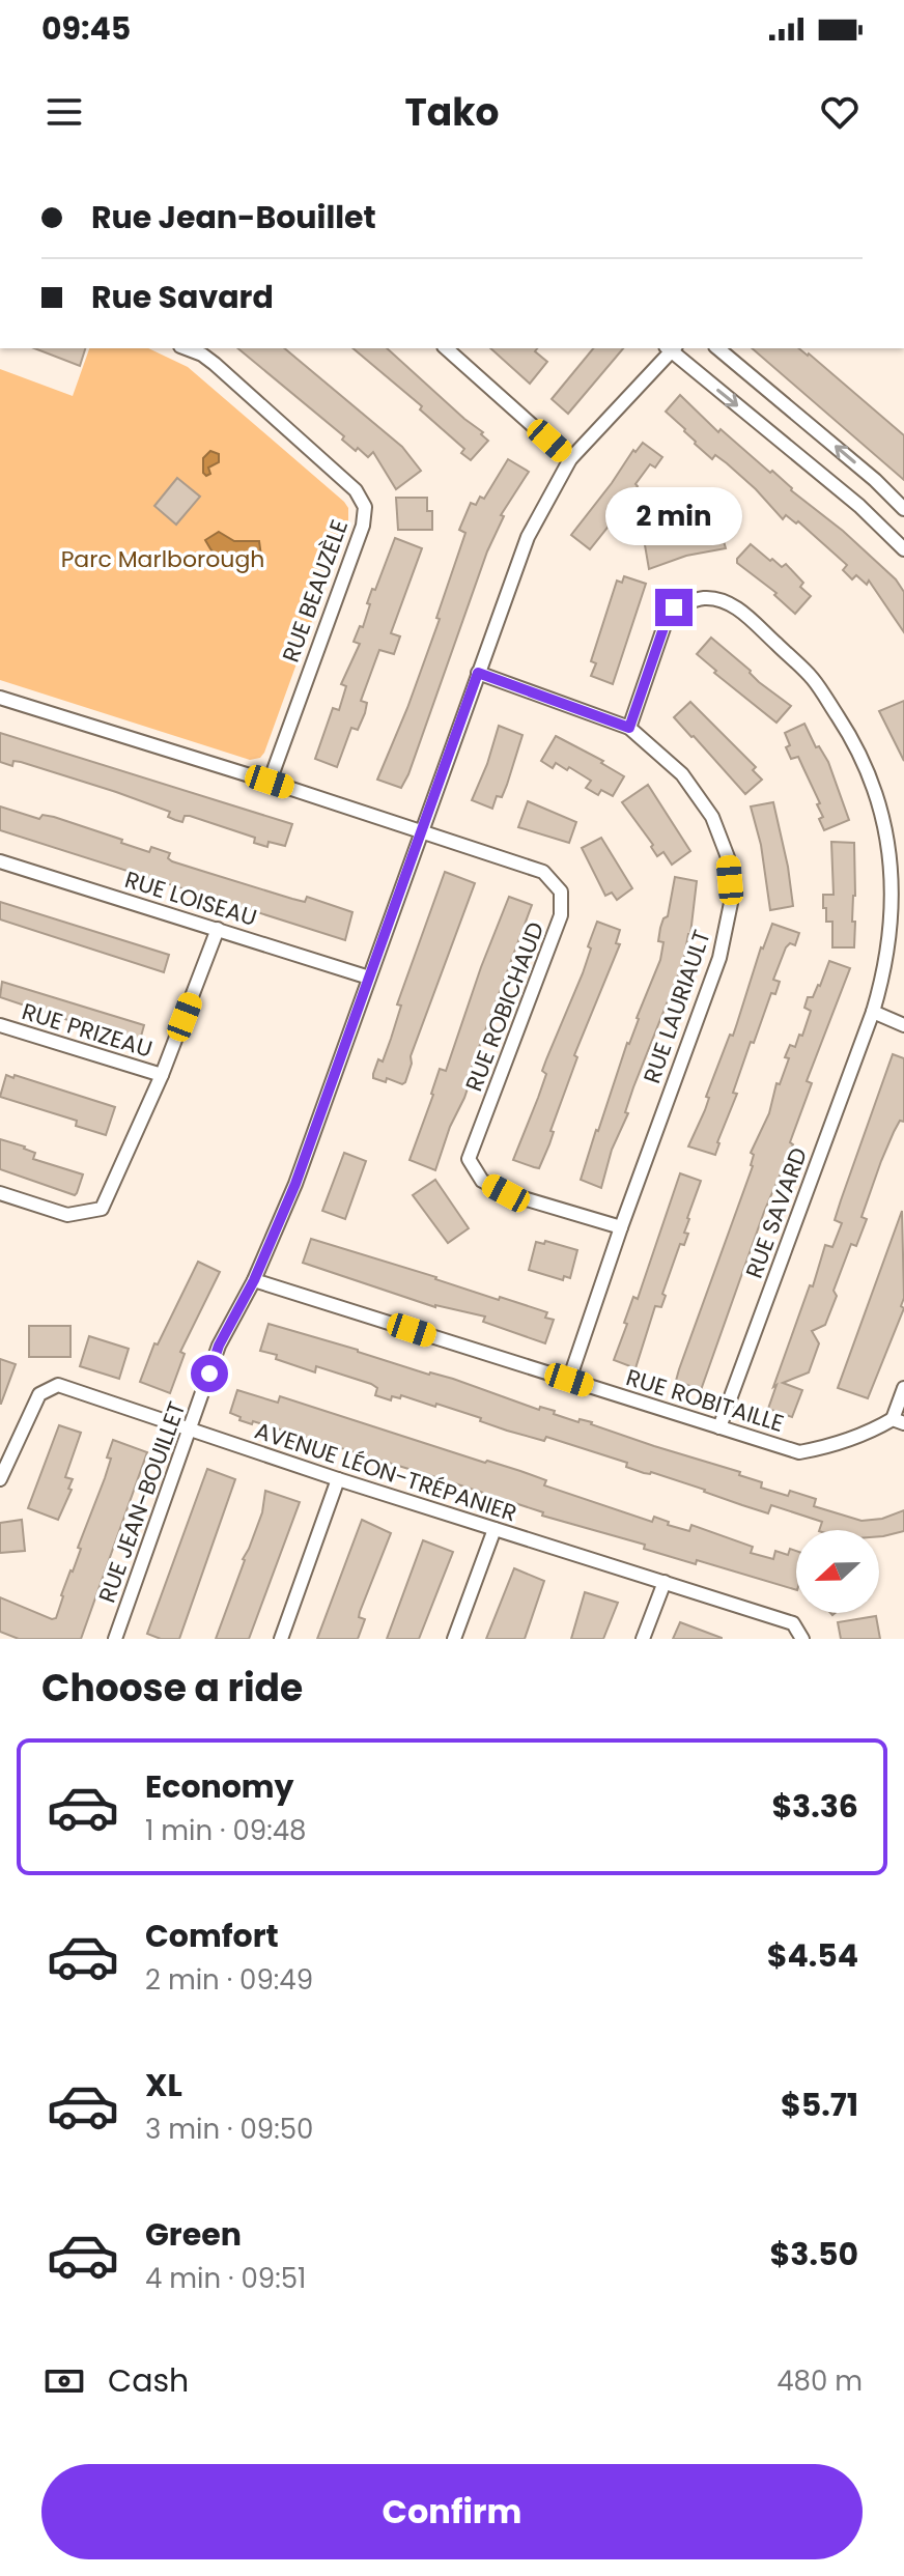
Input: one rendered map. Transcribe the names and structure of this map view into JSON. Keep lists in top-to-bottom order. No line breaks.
{"streets":{"street":["RUE BEAUZÈLE","RUE LOISEAU","RUE ROBICHAUD","RUE LAURIAULT","RUE PRIZEAU","RUE SAVARD","RUE ROBITAILLE","AVENUE LÉON-TRÉPANIER","RUE JEAN-BOUILLET"]},"crossings":[["RUE BEAUZÈLE","RUE ROBICHAUD"],["RUE LOISEAU","RUE JEAN-BOUILLET"],["RUE ROBICHAUD","RUE LAURIAULT"],["RUE ROBICHAUD","RUE JEAN-BOUILLET"],["RUE LAURIAULT","RUE SAVARD"],["RUE LAURIAULT","RUE ROBITAILLE"],["RUE LAURIAULT","RUE JEAN-BOUILLET"],["RUE SAVARD","RUE ROBITAILLE"],["RUE ROBITAILLE","RUE JEAN-BOUILLET"],["AVENUE LÉON-TRÉPANIER","RUE JEAN-BOUILLET"]],"parks":["Parc Marlborough"],"north":"left","page":{"status":"09:45","header":"Tako","banner":["Rue Jean-Bouillet","Rue Savard"],"bubble":"2 min","heading":"Choose a ride","list":[{"name":"Economy","note":"1 min · 09:48","value":"$3.36"},{"name":"Comfort","note":"2 min · 09:49","value":"$4.54"},{"name":"XL","note":"3 min · 09:50","value":"$5.71"},{"name":"Green","note":"4 min · 09:51","value":"$3.50"}],"pay":["Cash","480 m"],"buttons":"Confirm"}}
